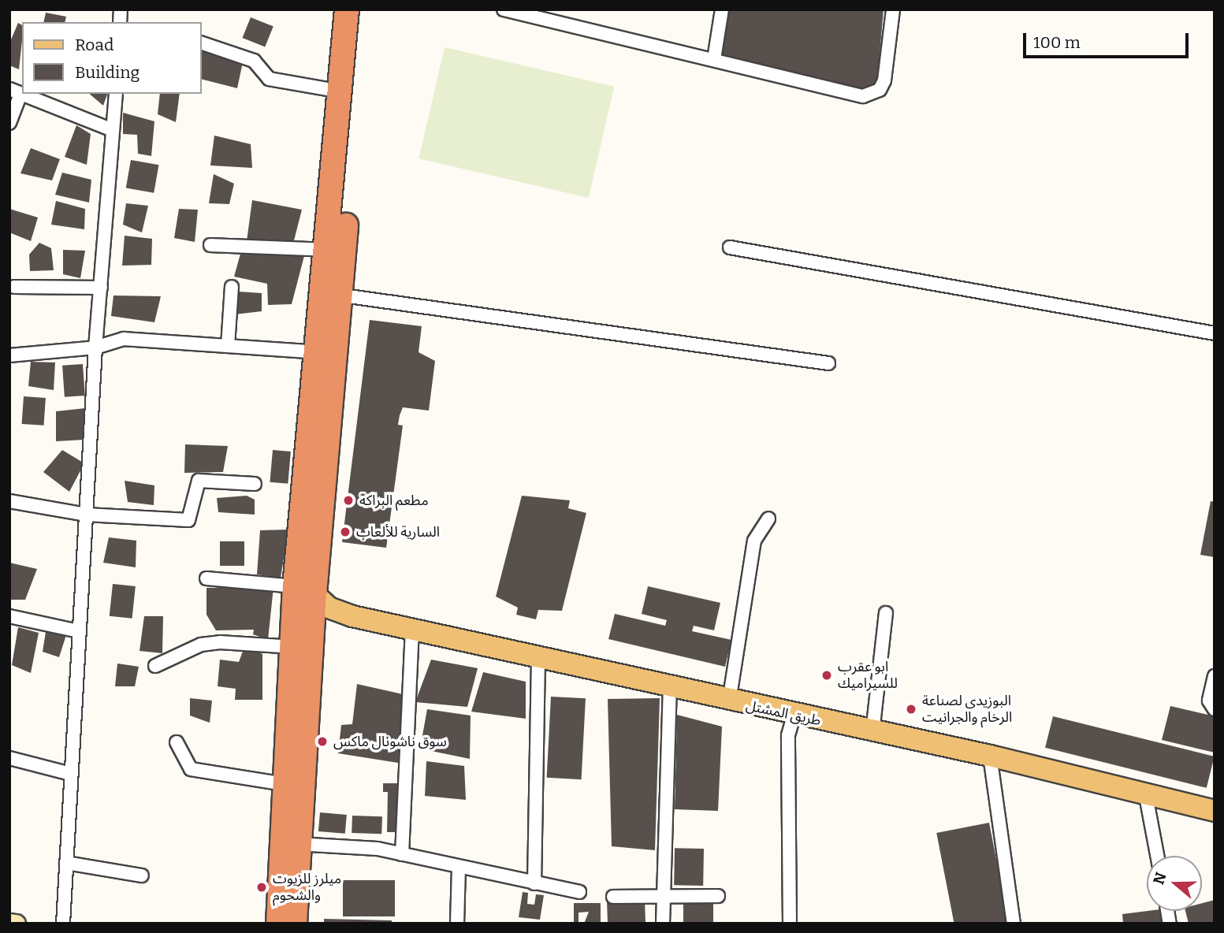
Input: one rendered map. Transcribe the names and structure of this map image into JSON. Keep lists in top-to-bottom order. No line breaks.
{"streets":{"main road":["طريق المشتل"]},"places":["مطعم البراكة","السارية للألعاب","ابو عقرب للسيراميك","البوزيدي لصناعة الرخام والجرانيت","سوق ناشونال ماكس","ميلرز للزيوت والشحوم"],"legend":["Road","Building"],"scale_bar":"100 m","north":"left"}
